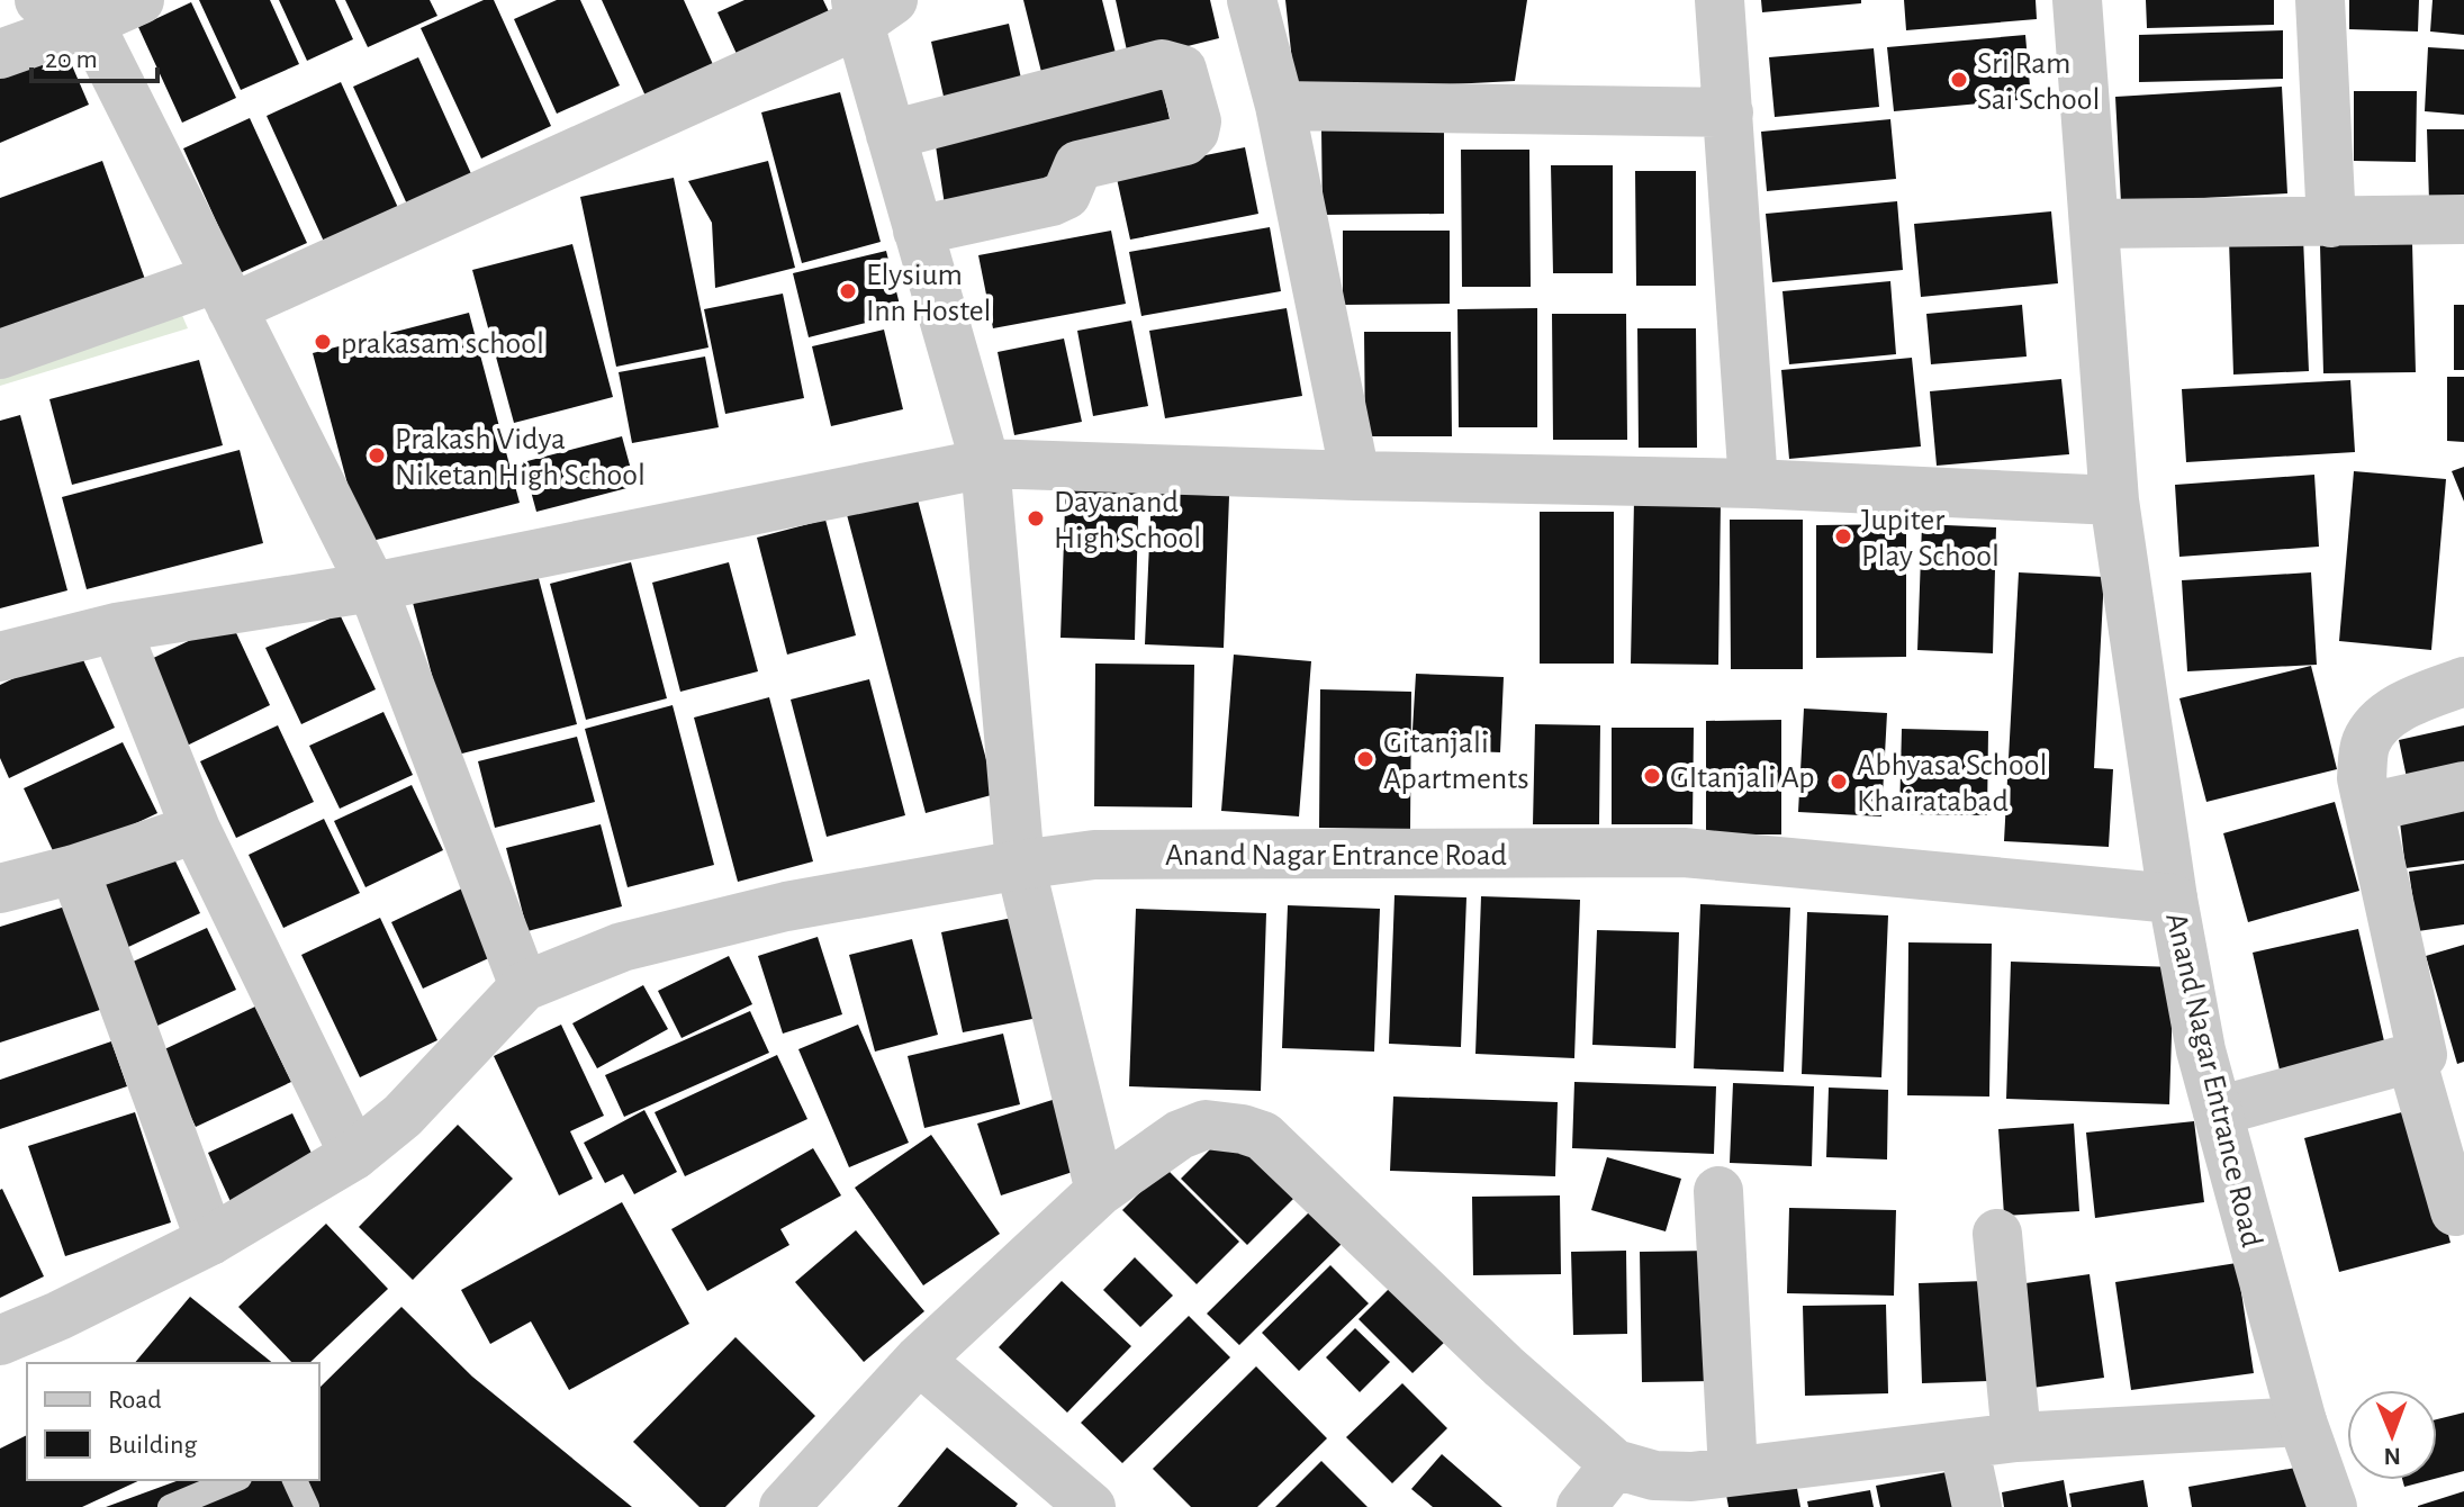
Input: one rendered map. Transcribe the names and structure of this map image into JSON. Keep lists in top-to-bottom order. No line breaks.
{"streets":{"street":["Anand Nagar Entrance Road"]},"places":["Sri Ram Sai School","Elysium Inn Hostel","prakasam school","Prakash Vidya Niketan High School","Dayanand High School","Jupiter Play School","Gitanjali Apartments","GItanjali Ap","Abhyasa School Khairatabad"],"legend":["Road","Building"],"scale_bar":"20 m","north":"bottom"}
